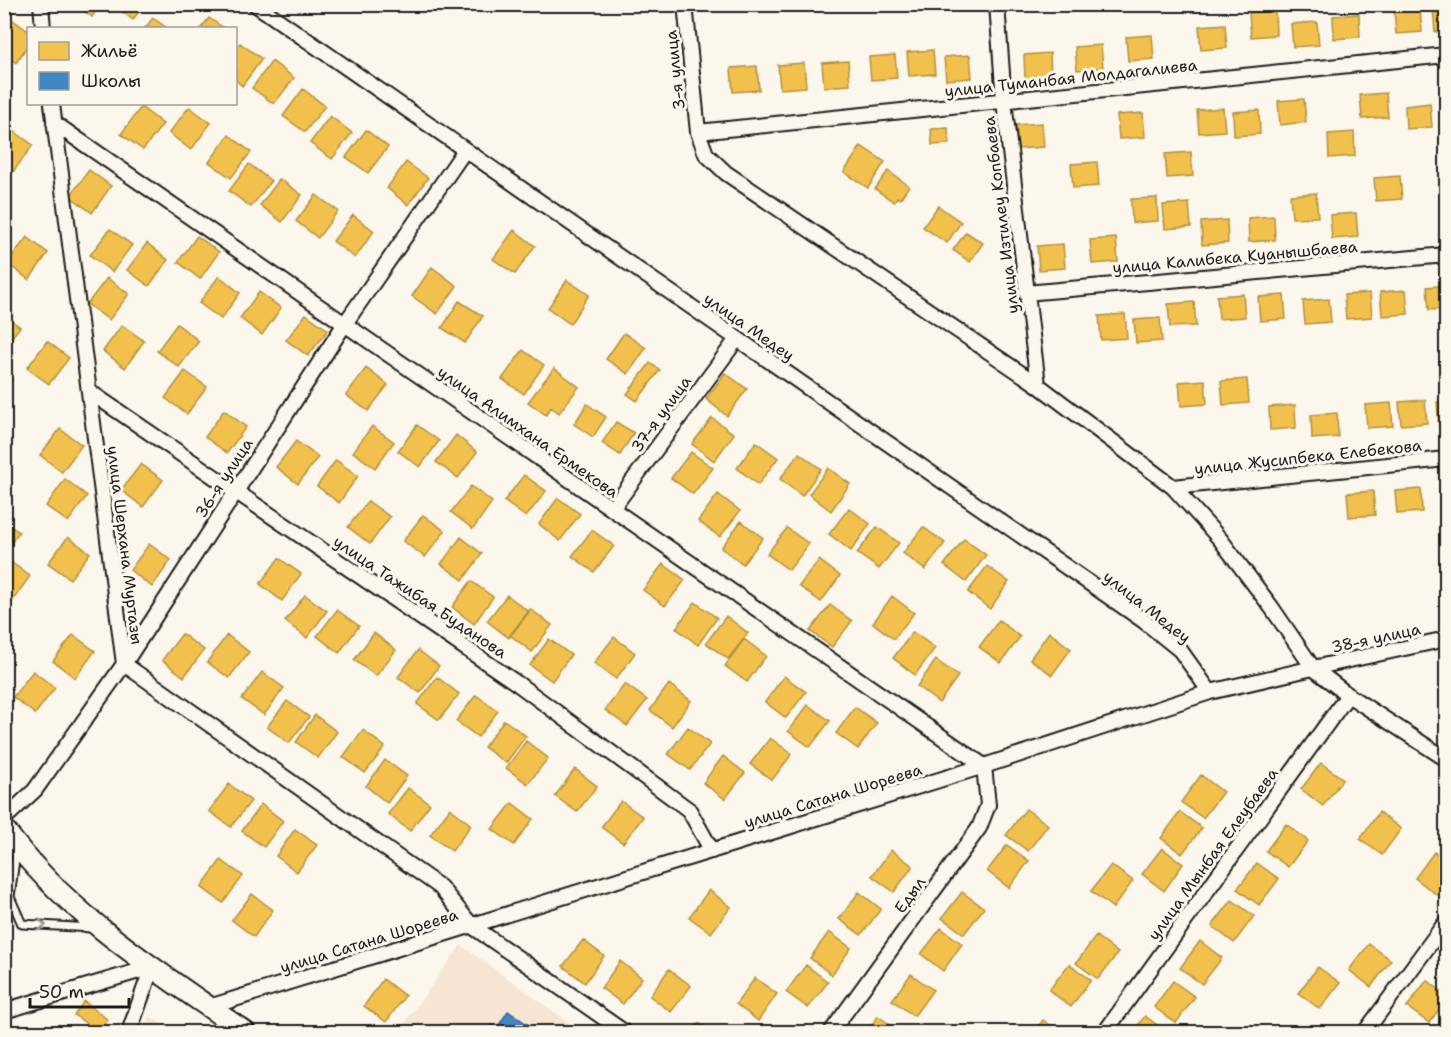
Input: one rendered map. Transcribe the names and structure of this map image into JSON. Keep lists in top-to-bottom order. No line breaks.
{"streets":{"street":["3-я улица","улица Туманбая Молдагалиева","улица Изтилеу Копбаева","улица Калибека Куанышбаева","улица Медеу","37-я улица","улица Алимхана Ермекова","улица Жусипбека Елебекова","36-я улица","улица Шерхана Муртазы","улица Тажибая Буданова","38-я улица","улица Сатана Шореева","улица Мынбая Елеубаева","Едыл"]},"crossings":[["3-я улица","улица Туманбая Молдагалиева"],["улица Туманбая Молдагалиева","улица Изтилеу Копбаева"],["улица Изтилеу Копбаева","улица Калибека Куанышбаева"],["улица Медеу","37-я улица"],["улица Медеу","36-я улица"],["улица Медеу","улица Сатана Шореева"],["37-я улица","улица Алимхана Ермекова"],["улица Алимхана Ермекова","36-я улица"],["улица Алимхана Ермекова","улица Шерхана Муртазы"],["улица Алимхана Ермекова","улица Сатана Шореева"],["улица Алимхана Ермекова","Едыл"],["36-я улица","улица Шерхана Муртазы"],["36-я улица","улица Тажибая Буданова"],["улица Шерхана Муртазы","улица Тажибая Буданова"],["улица Шерхана Муртазы","улица Сатана Шореева"],["улица Тажибая Буданова","улица Сатана Шореева"],["38-я улица","улица Сатана Шореева"],["улица Сатана Шореева","Едыл"]],"legend":["Жильё","Школы"],"scale_bar":"50 m"}
